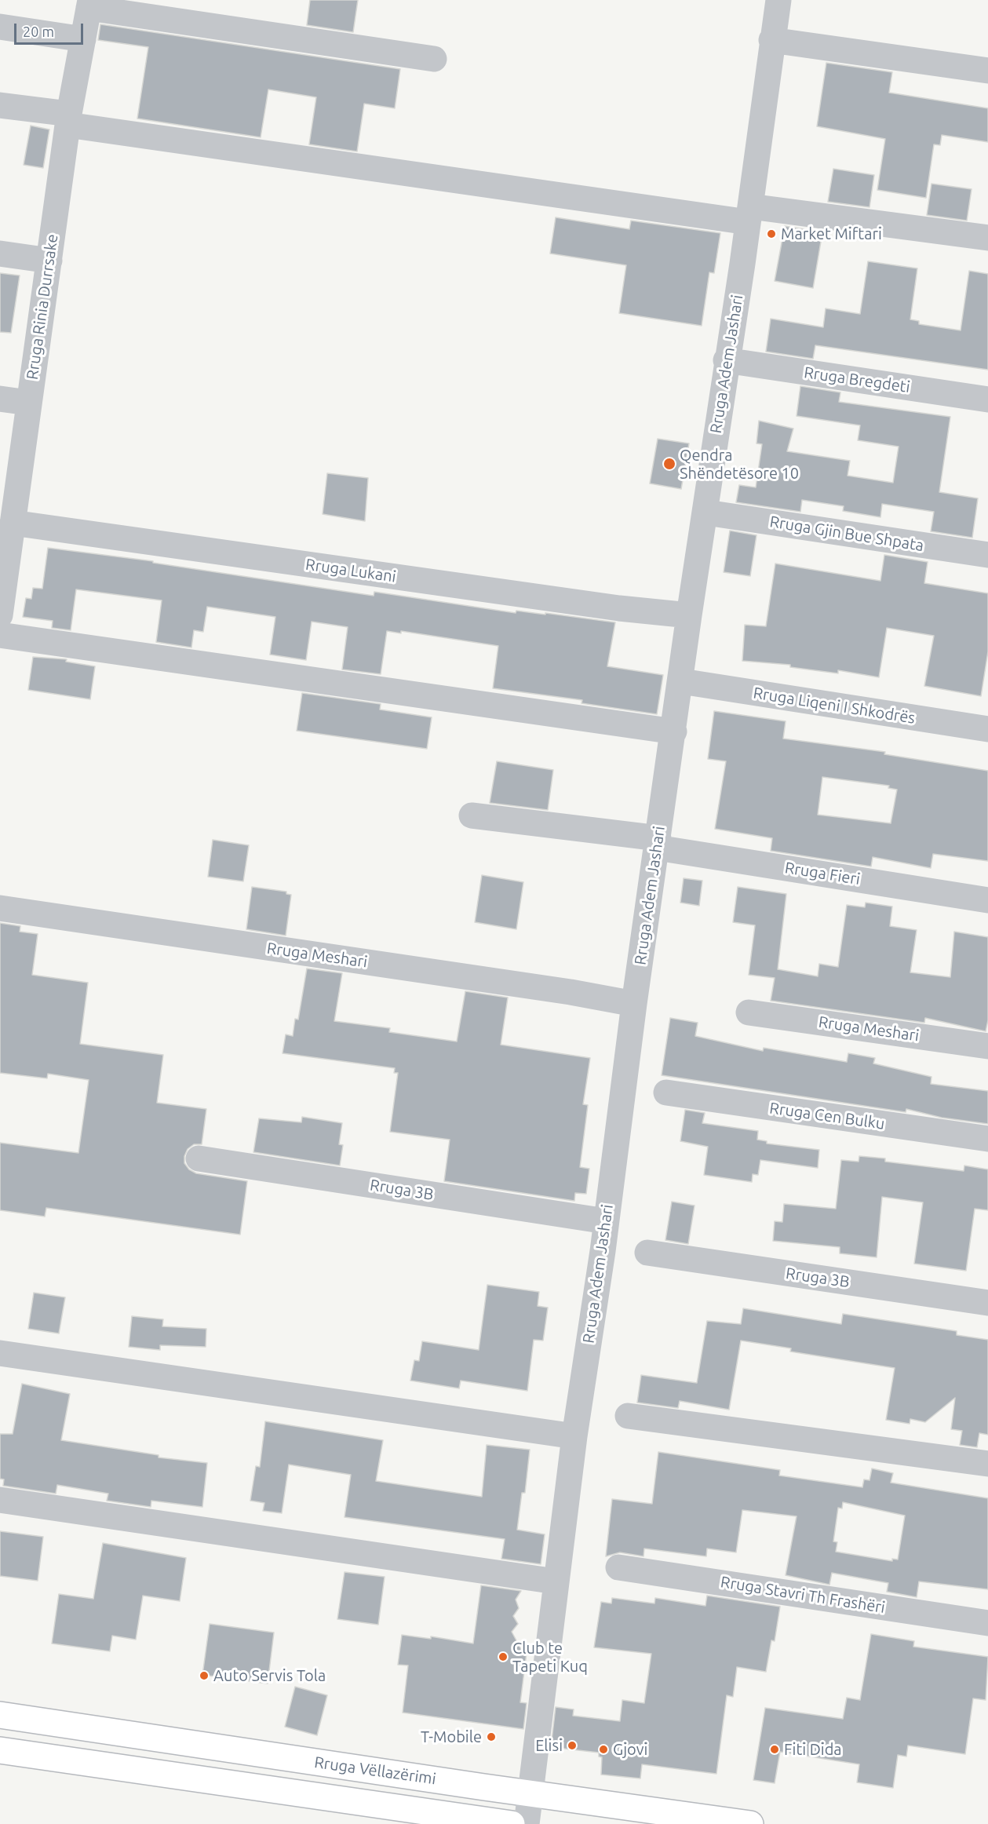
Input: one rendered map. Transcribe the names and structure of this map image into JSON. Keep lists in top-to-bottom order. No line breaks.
{"streets":{"main road":["Rruga Vëllazërimi"],"street":["Rruga Rinia Durrsake","Rruga Adem Jashari","Rruga Bregdeti","Rruga Gjin Bue Shpata","Rruga Lukani","Rruga Liqeni I Shkodrës","Rruga Fieri","Rruga Meshari","Rruga Cen Bulku","Rruga 3B","Rruga Stavri Th Frashëri"]},"crossings":[["Rruga Rinia Durrsake","Rruga Lukani"],["Rruga Adem Jashari","Rruga Bregdeti"],["Rruga Adem Jashari","Rruga Gjin Bue Shpata"],["Rruga Adem Jashari","Rruga Lukani"],["Rruga Adem Jashari","Rruga Liqeni I Shkodrës"],["Rruga Adem Jashari","Rruga Fieri"],["Rruga Adem Jashari","Rruga Meshari"],["Rruga Adem Jashari","Rruga 3B"],["Rruga Adem Jashari","Rruga Vëllazërimi"]],"places":["Market Miftari","Qendra Shëndetësore 10","Club te Tapeti Kuq","Auto Servis Tola","T-Mobile","Elisi","Gjovi","Fiti Dida"],"scale_bar":"20 m"}
